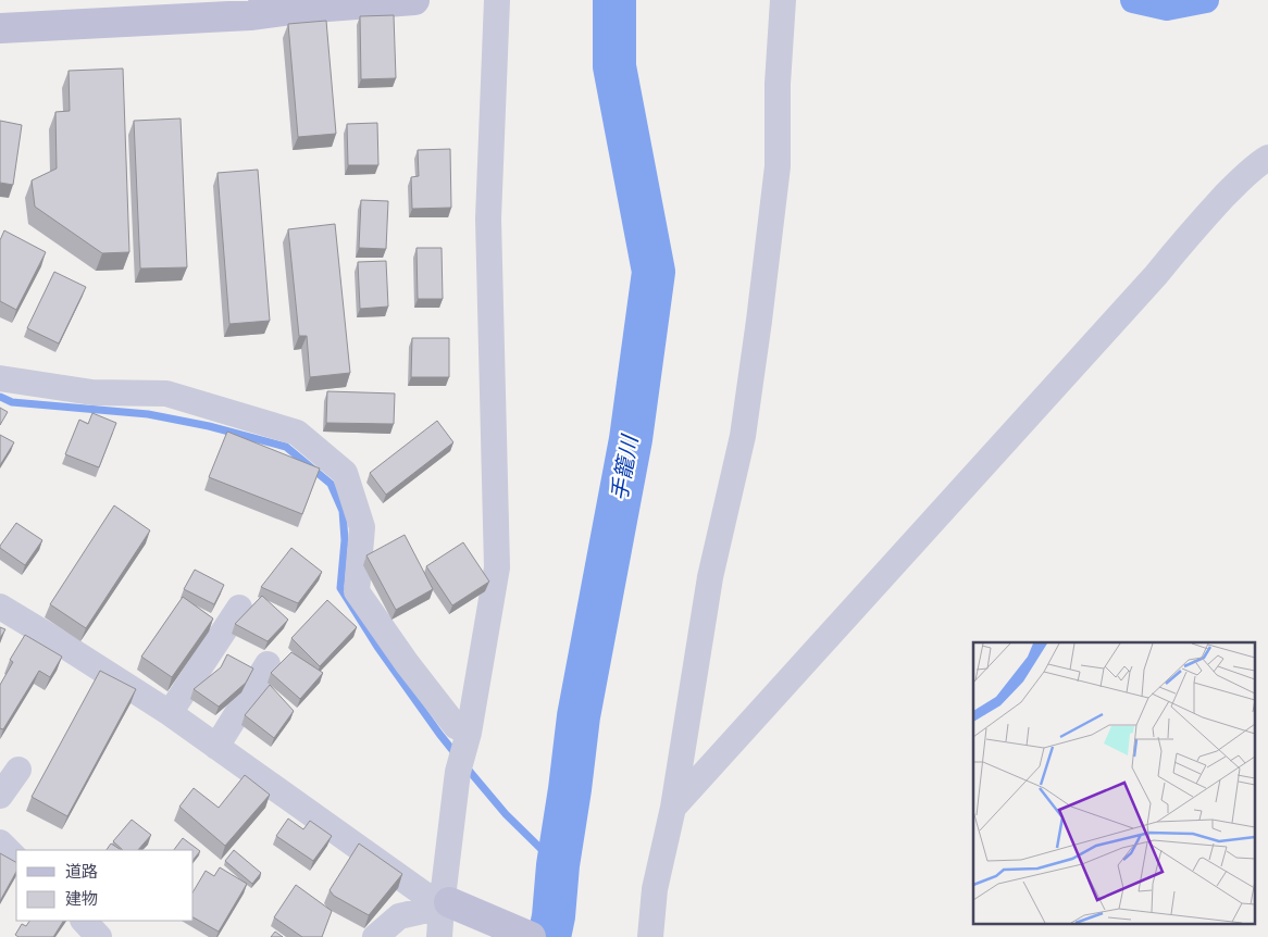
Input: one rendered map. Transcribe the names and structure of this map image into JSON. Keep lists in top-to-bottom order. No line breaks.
{"water":["手籠川"],"legend":["道路","建物"]}
